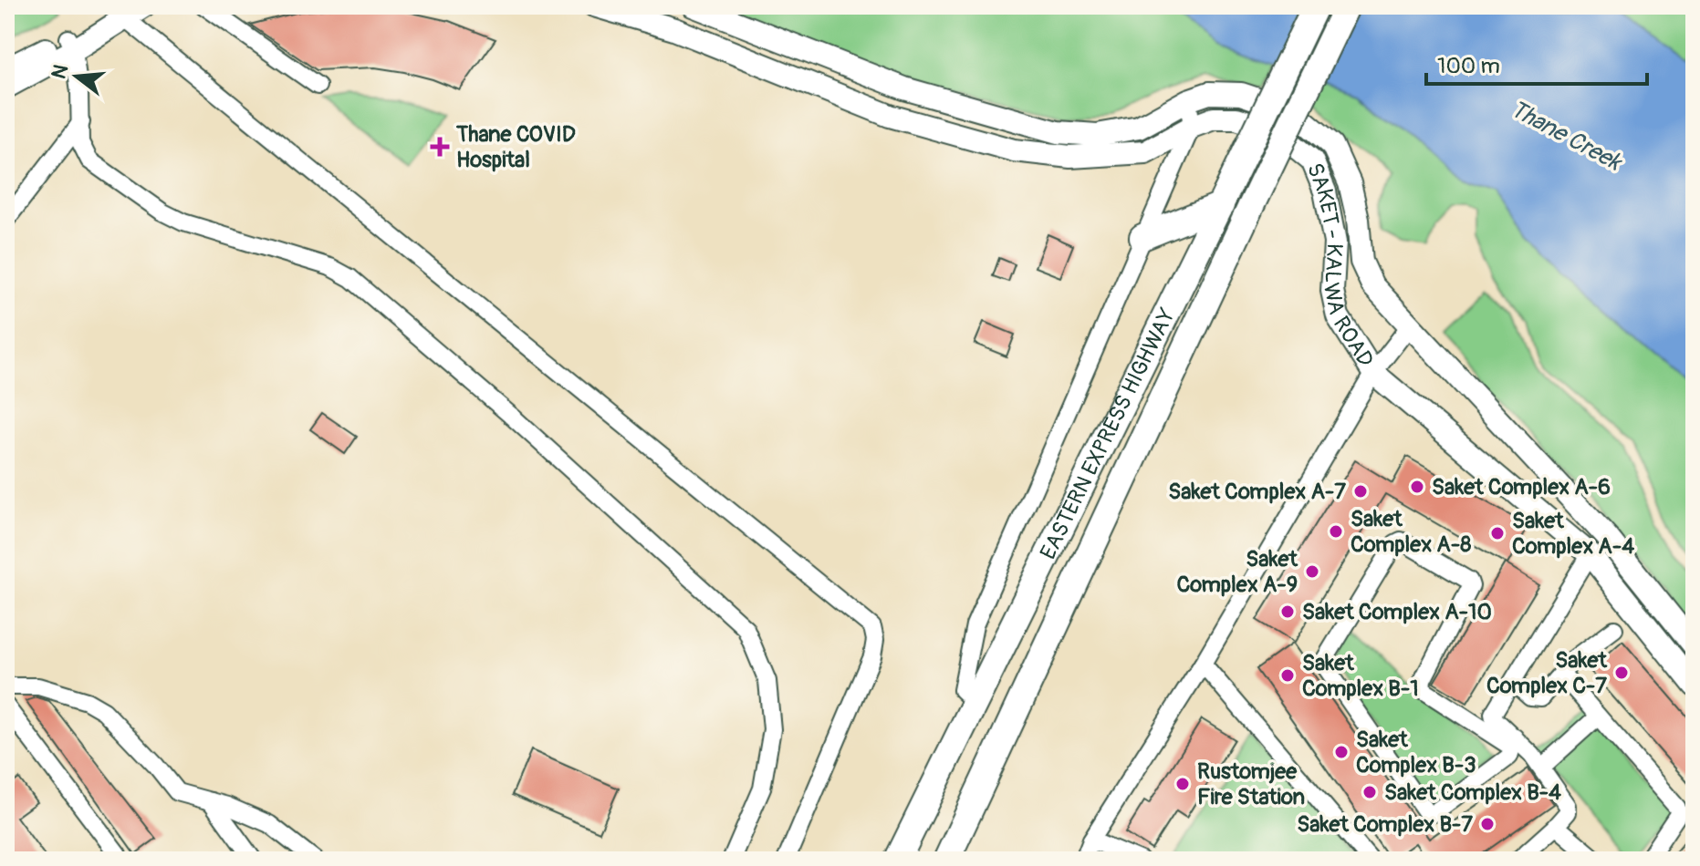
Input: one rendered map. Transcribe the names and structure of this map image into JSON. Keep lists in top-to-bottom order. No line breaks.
{"streets":{"highway":["EASTERN EXPRESS HIGHWAY"],"main road":["SAKET - KALWA ROAD"]},"water":["Thane Creek"],"places":{"health":["Thane COVID Hospital"],"other":["Saket Complex A-6","Saket Complex A-7","Saket Complex A-8","Saket Complex A-4","Saket Complex A-9","Saket Complex A-10","Saket Complex C-7","Saket Complex B-1","Saket Complex B-3","Rustomjee Fire Station","Saket Complex B-4","Saket Complex B-7"]},"scale_bar":"100 m","north":"left"}
